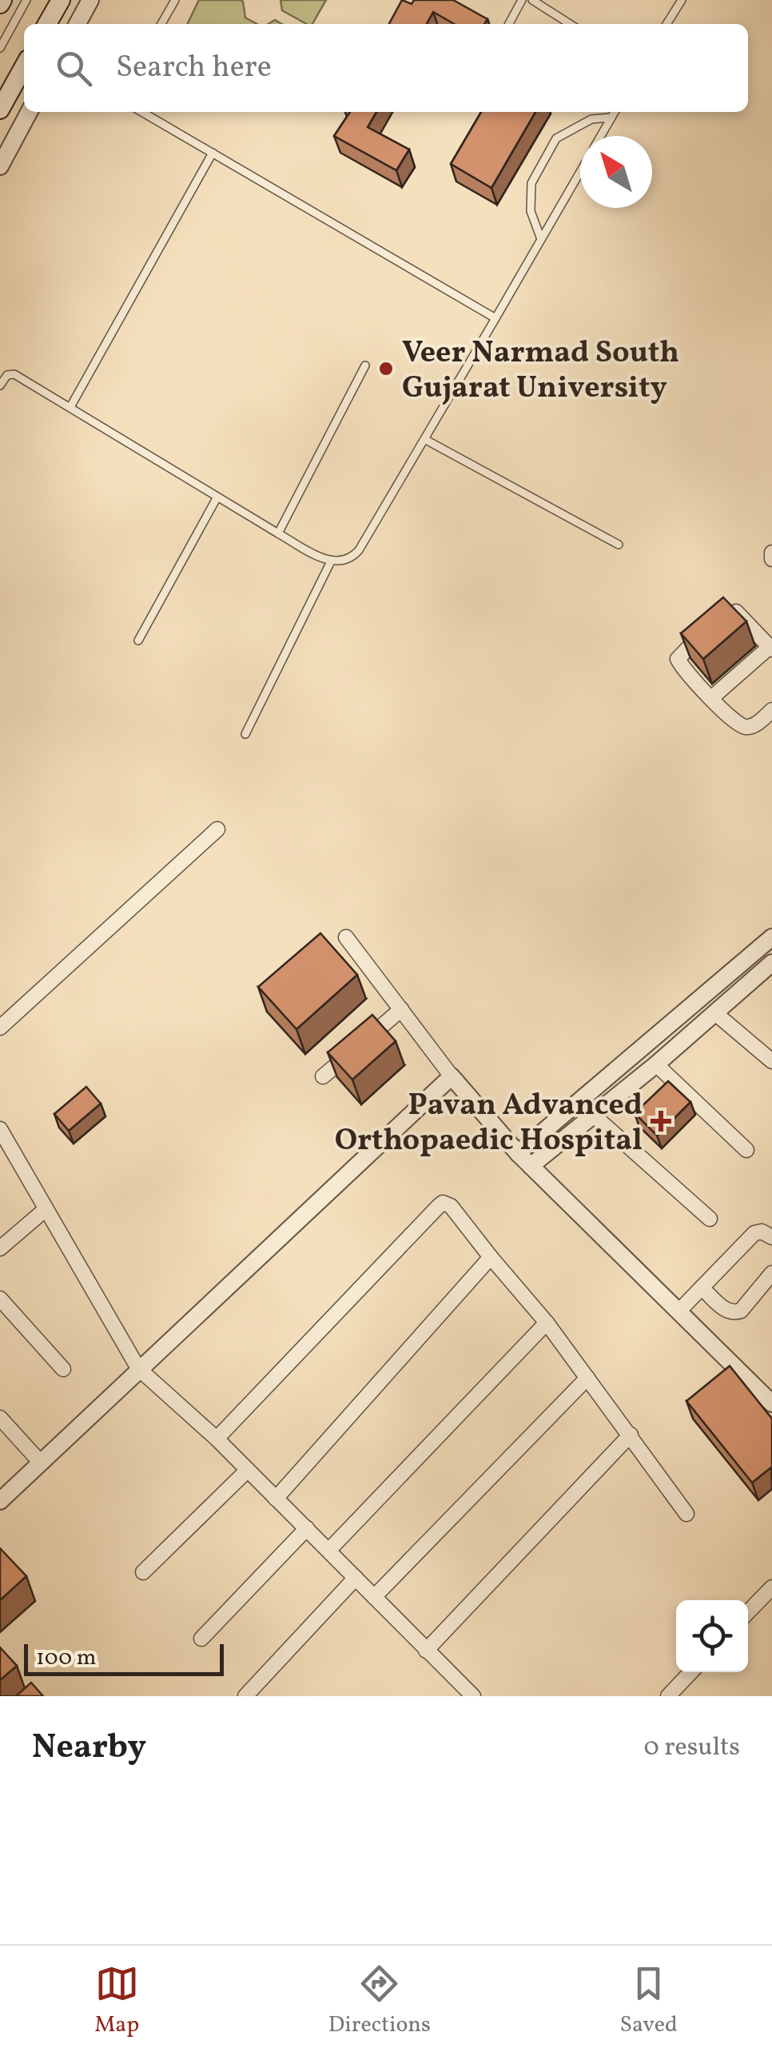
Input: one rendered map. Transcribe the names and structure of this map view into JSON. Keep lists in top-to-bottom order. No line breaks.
{"places":{"other":["Veer Narmad South Gujarat University"],"health":["Pavan Advanced Orthopaedic Hospital"]},"scale_bar":"100 m","north":"top left","page":{"search":"Search here","scale":"100 m","heading":["Nearby","0 results"],"nav":["Map","Directions","Saved"]}}
